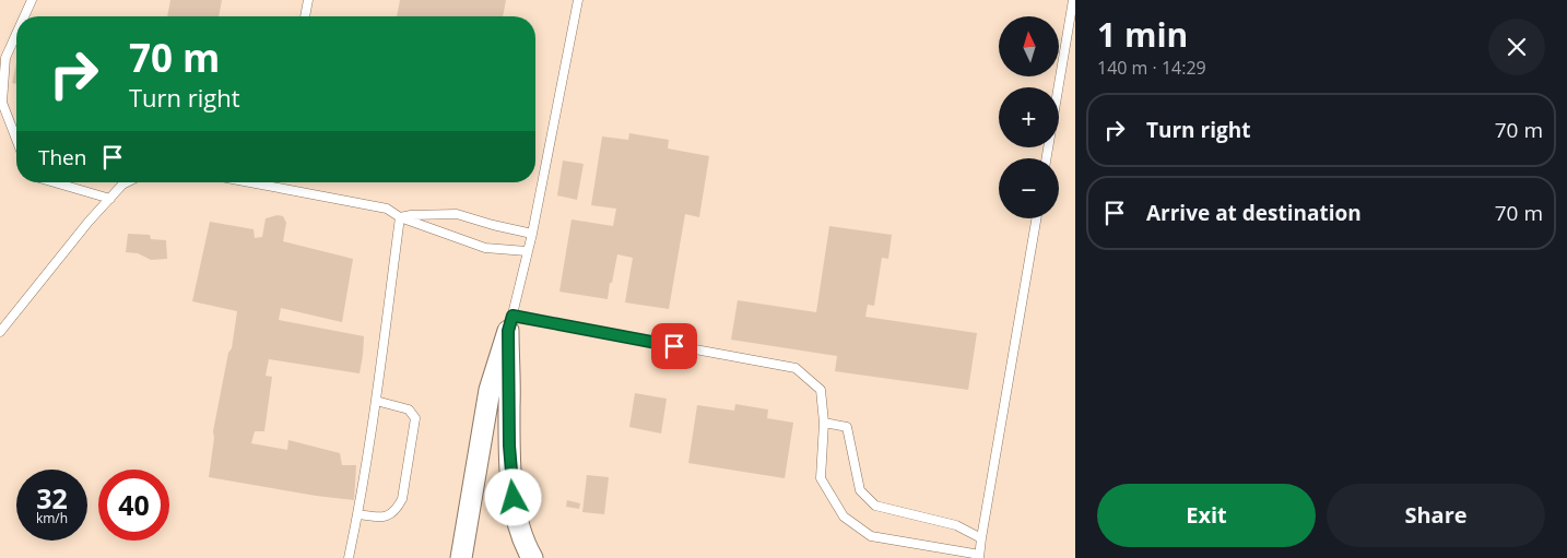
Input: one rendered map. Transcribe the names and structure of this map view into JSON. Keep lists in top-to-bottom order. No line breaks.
{"north":"top","page":{"heading":["1 min","140 m · 14:29"],"map_buttons":["+","−"],"turn":["70 m","Turn right"],"list":[{"name":"Turn right","value":"70 m"},{"name":"Arrive at destination","value":"70 m"}],"then":"Then","speed":"32 km/h","limit":"40","buttons":["Exit","Share"]}}
